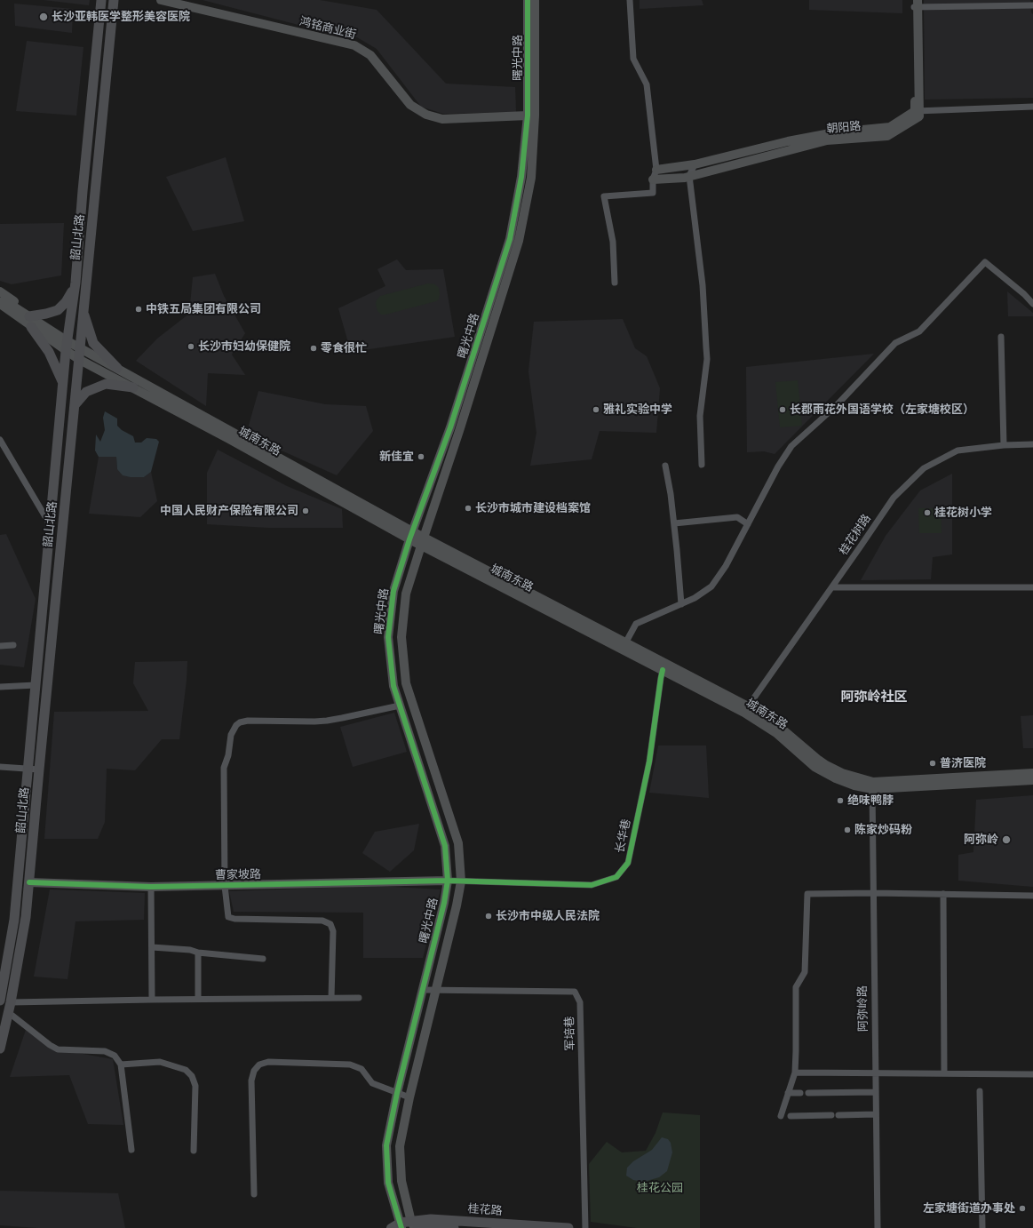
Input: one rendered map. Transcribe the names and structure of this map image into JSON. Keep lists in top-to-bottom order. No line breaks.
{"streets":{"main road":["韶山北路","桂花路"],"street":["鸿铭商业街","曙光中路","朝阳路","城南东路","桂花树路","长华巷","曹家坡路","阿弥岭路","军培巷"]},"crossings":[["鸿铭商业街","曙光中路"],["曙光中路","城南东路"],["曙光中路","长华巷"],["曙光中路","曹家坡路"],["曙光中路","军培巷"],["曙光中路","桂花路"],["韶山北路","城南东路"],["韶山北路","曹家坡路"],["城南东路","桂花树路"],["城南东路","长华巷"],["城南东路","阿弥岭路"],["长华巷","曹家坡路"]],"districts":["阿弥岭社区"],"parks":["桂花公园"],"places":["长沙亚韩医学整形美容医院","中铁五局集团有限公司","长沙市妇幼保健院","零食很忙","雅礼实验中学","长郡雨花外国语学校（左家塘校区）","新佳宜","长沙市城市建设档案馆","中国人民财产保险有限公司","桂花树小学","普济医院","绝味鸭脖","陈家炒码粉","阿弥岭","长沙市中级人民法院","左家塘街道办事处"]}
